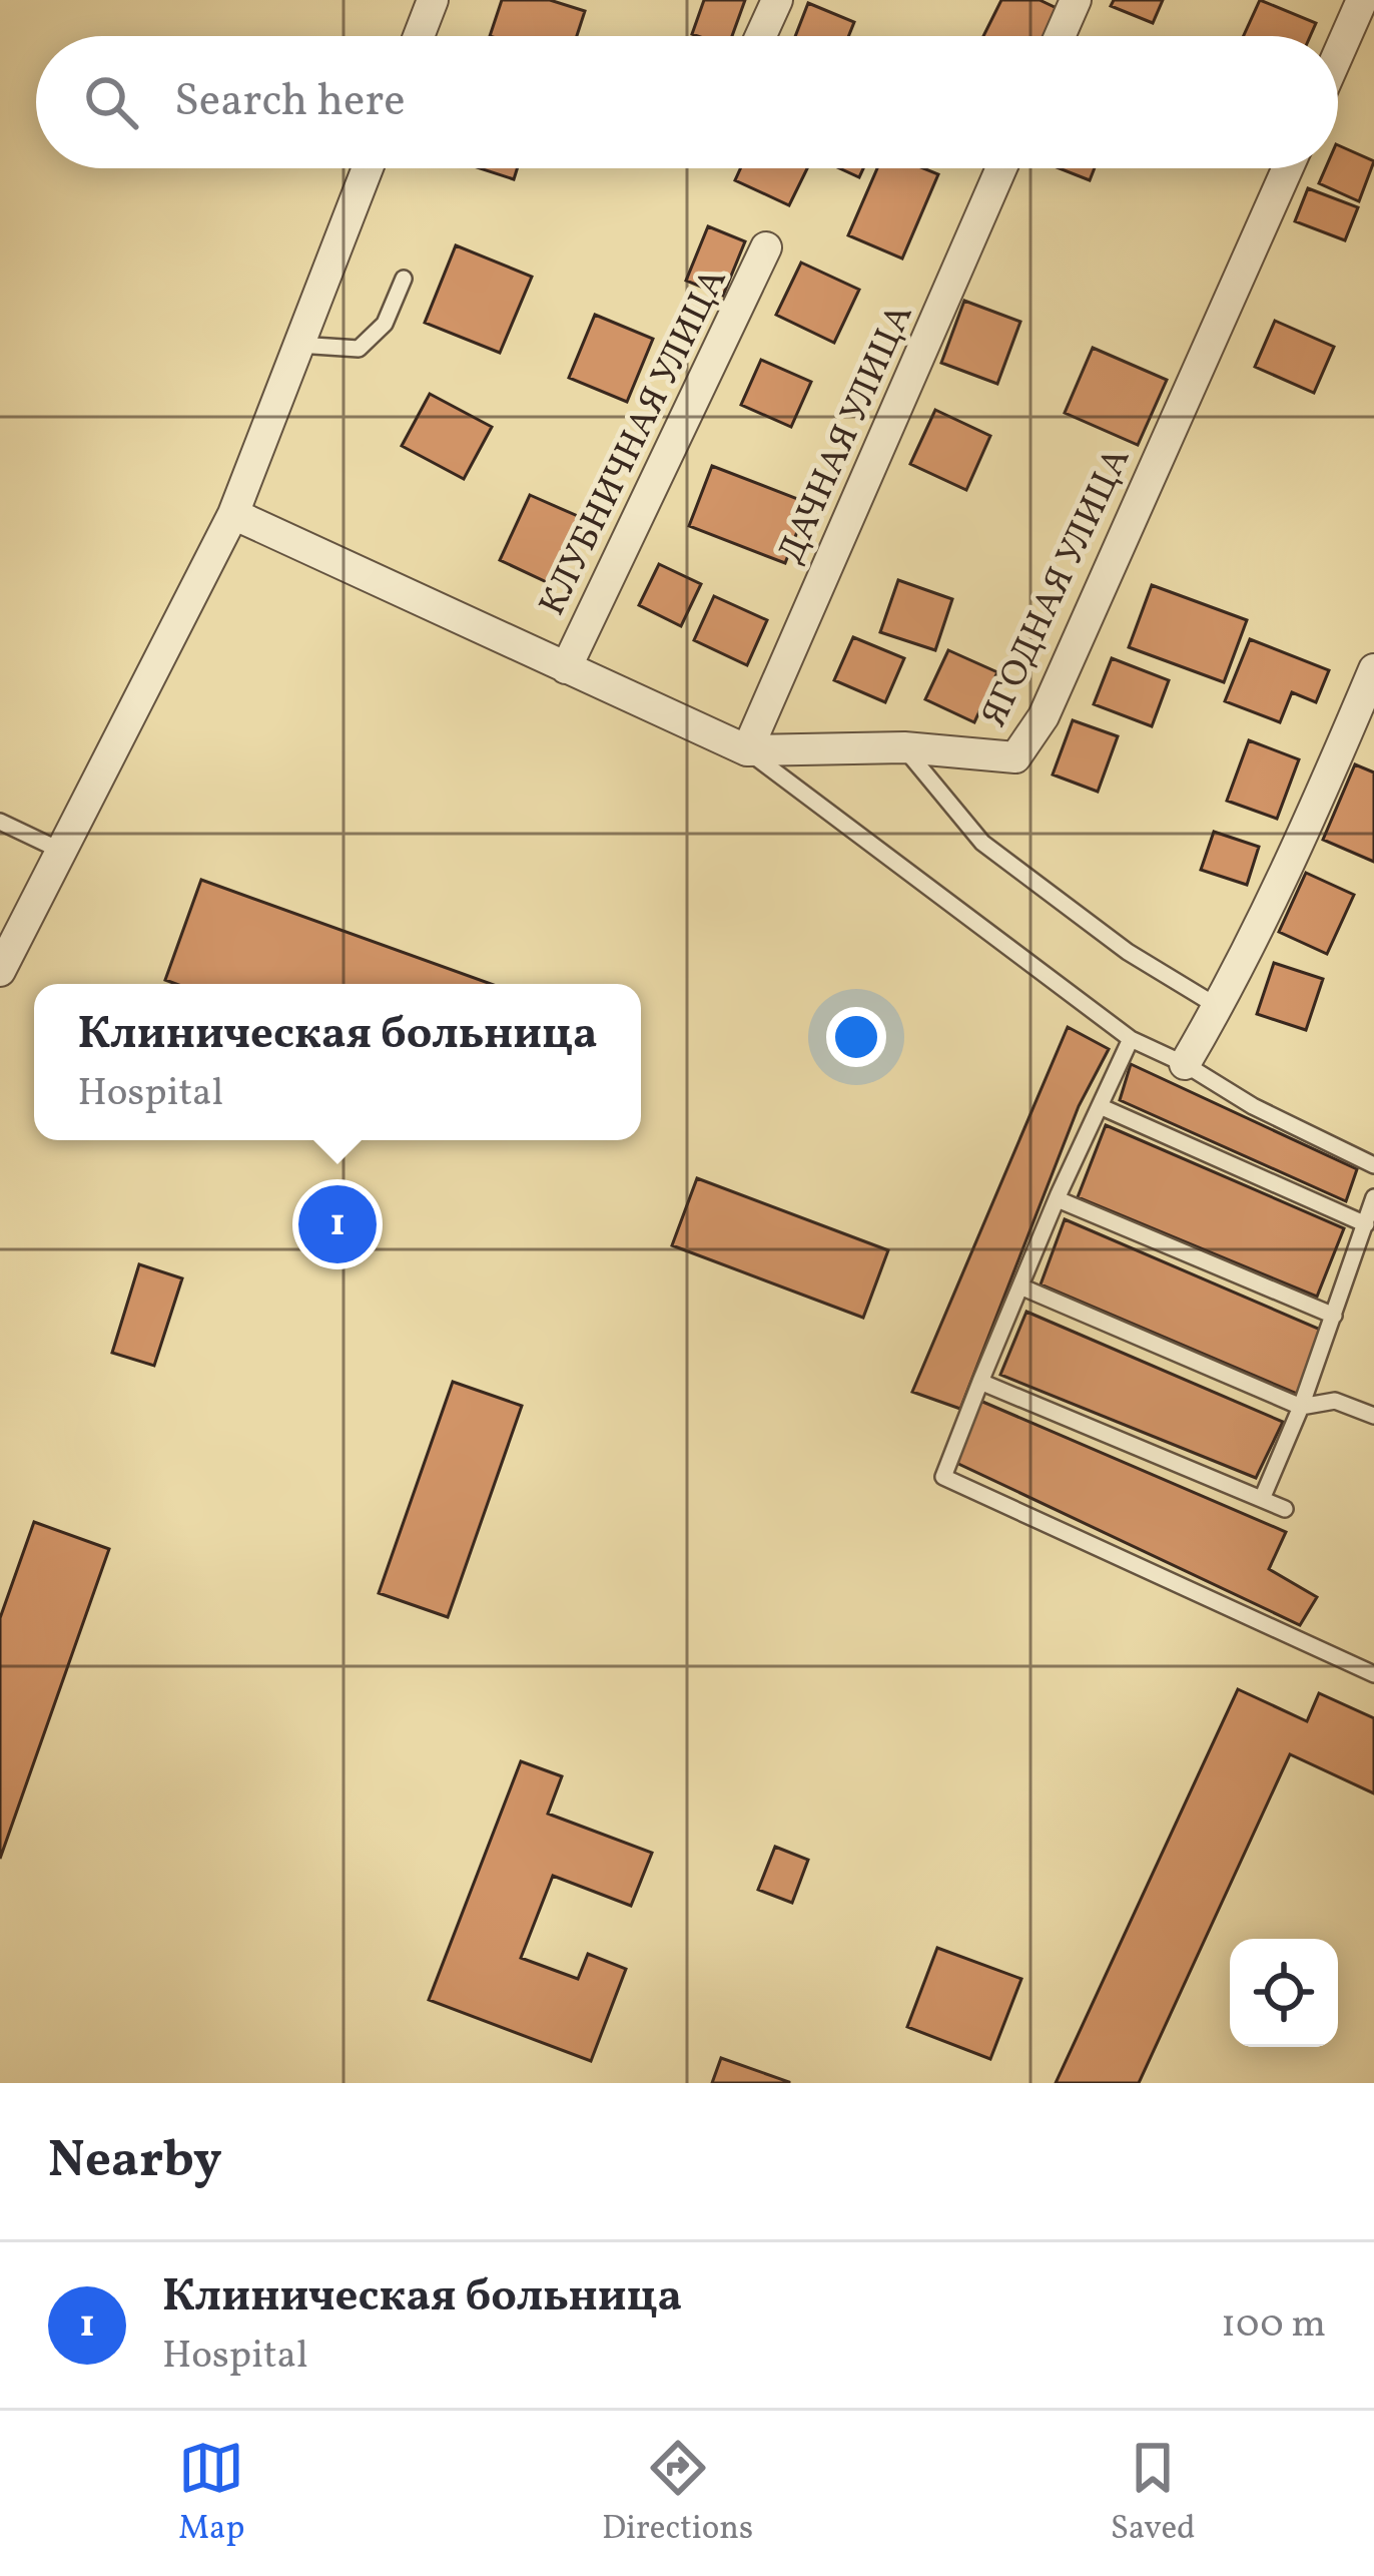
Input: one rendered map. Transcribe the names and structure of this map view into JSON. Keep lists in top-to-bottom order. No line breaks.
{"streets":{"street":["ДАЧНАЯ УЛИЦА","КЛУБНИЧНАЯ УЛИЦА","ЯГОДНАЯ УЛИЦА"]},"crossings":[["ДАЧНАЯ УЛИЦА","ЯГОДНАЯ УЛИЦА"],["КЛУБНИЧНАЯ УЛИЦА","ЯГОДНАЯ УЛИЦА"]],"page":{"search":"Search here","popup":["Клиническая больница","Hospital"],"pins":"1","heading":"Nearby","list":[{"mark":"1","name":"Клиническая больница","note":"Hospital","value":"100 m"}],"nav":["Map","Directions","Saved"]}}
